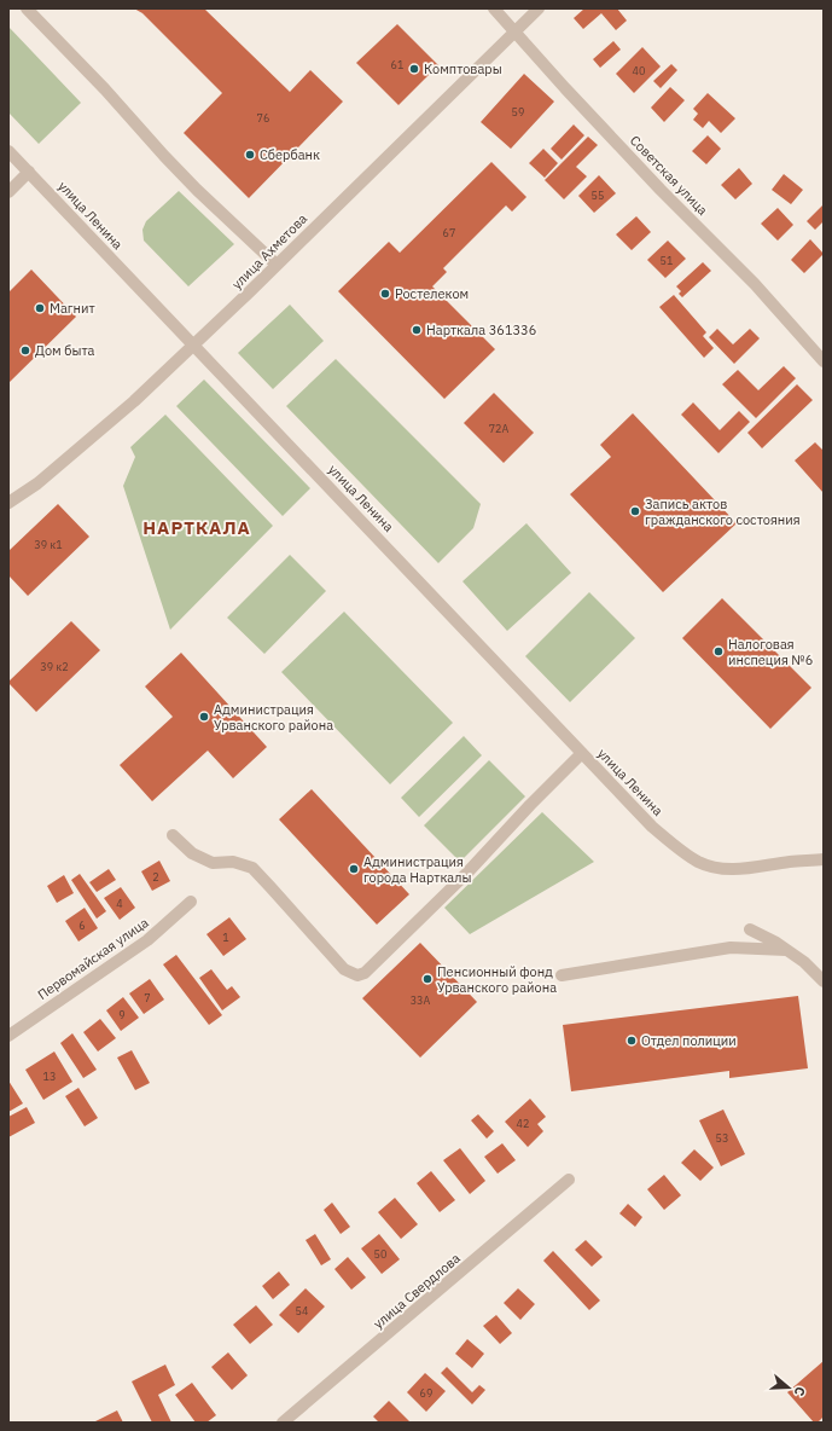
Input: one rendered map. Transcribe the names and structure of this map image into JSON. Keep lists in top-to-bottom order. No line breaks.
{"streets":{"street":["Советская улица","улица Ленина","улица Ахметова","Первомайская улица","улица Свердлова"]},"crossings":[["Советская улица","улица Ахметова"],["улица Ленина","улица Ахметова"]],"districts":["НАРТКАЛА"],"places":["Комптовары","Сбербанк","Ростелеком","Магнит","Нарткала 361336","Дом быта","Запись актов гражданского состояния","Налоговая инспеция №6","Администрация Урванского района","Администрация города Нарткалы","Пенсионный фонд Урванского района","Отдел полиции"],"house_numbers":["61","40","59","76","55","67","51","72А","39 к1","39 к2","2","4","6","1","7","33А","9","13","42","53","50","54","69"],"north":"right"}
